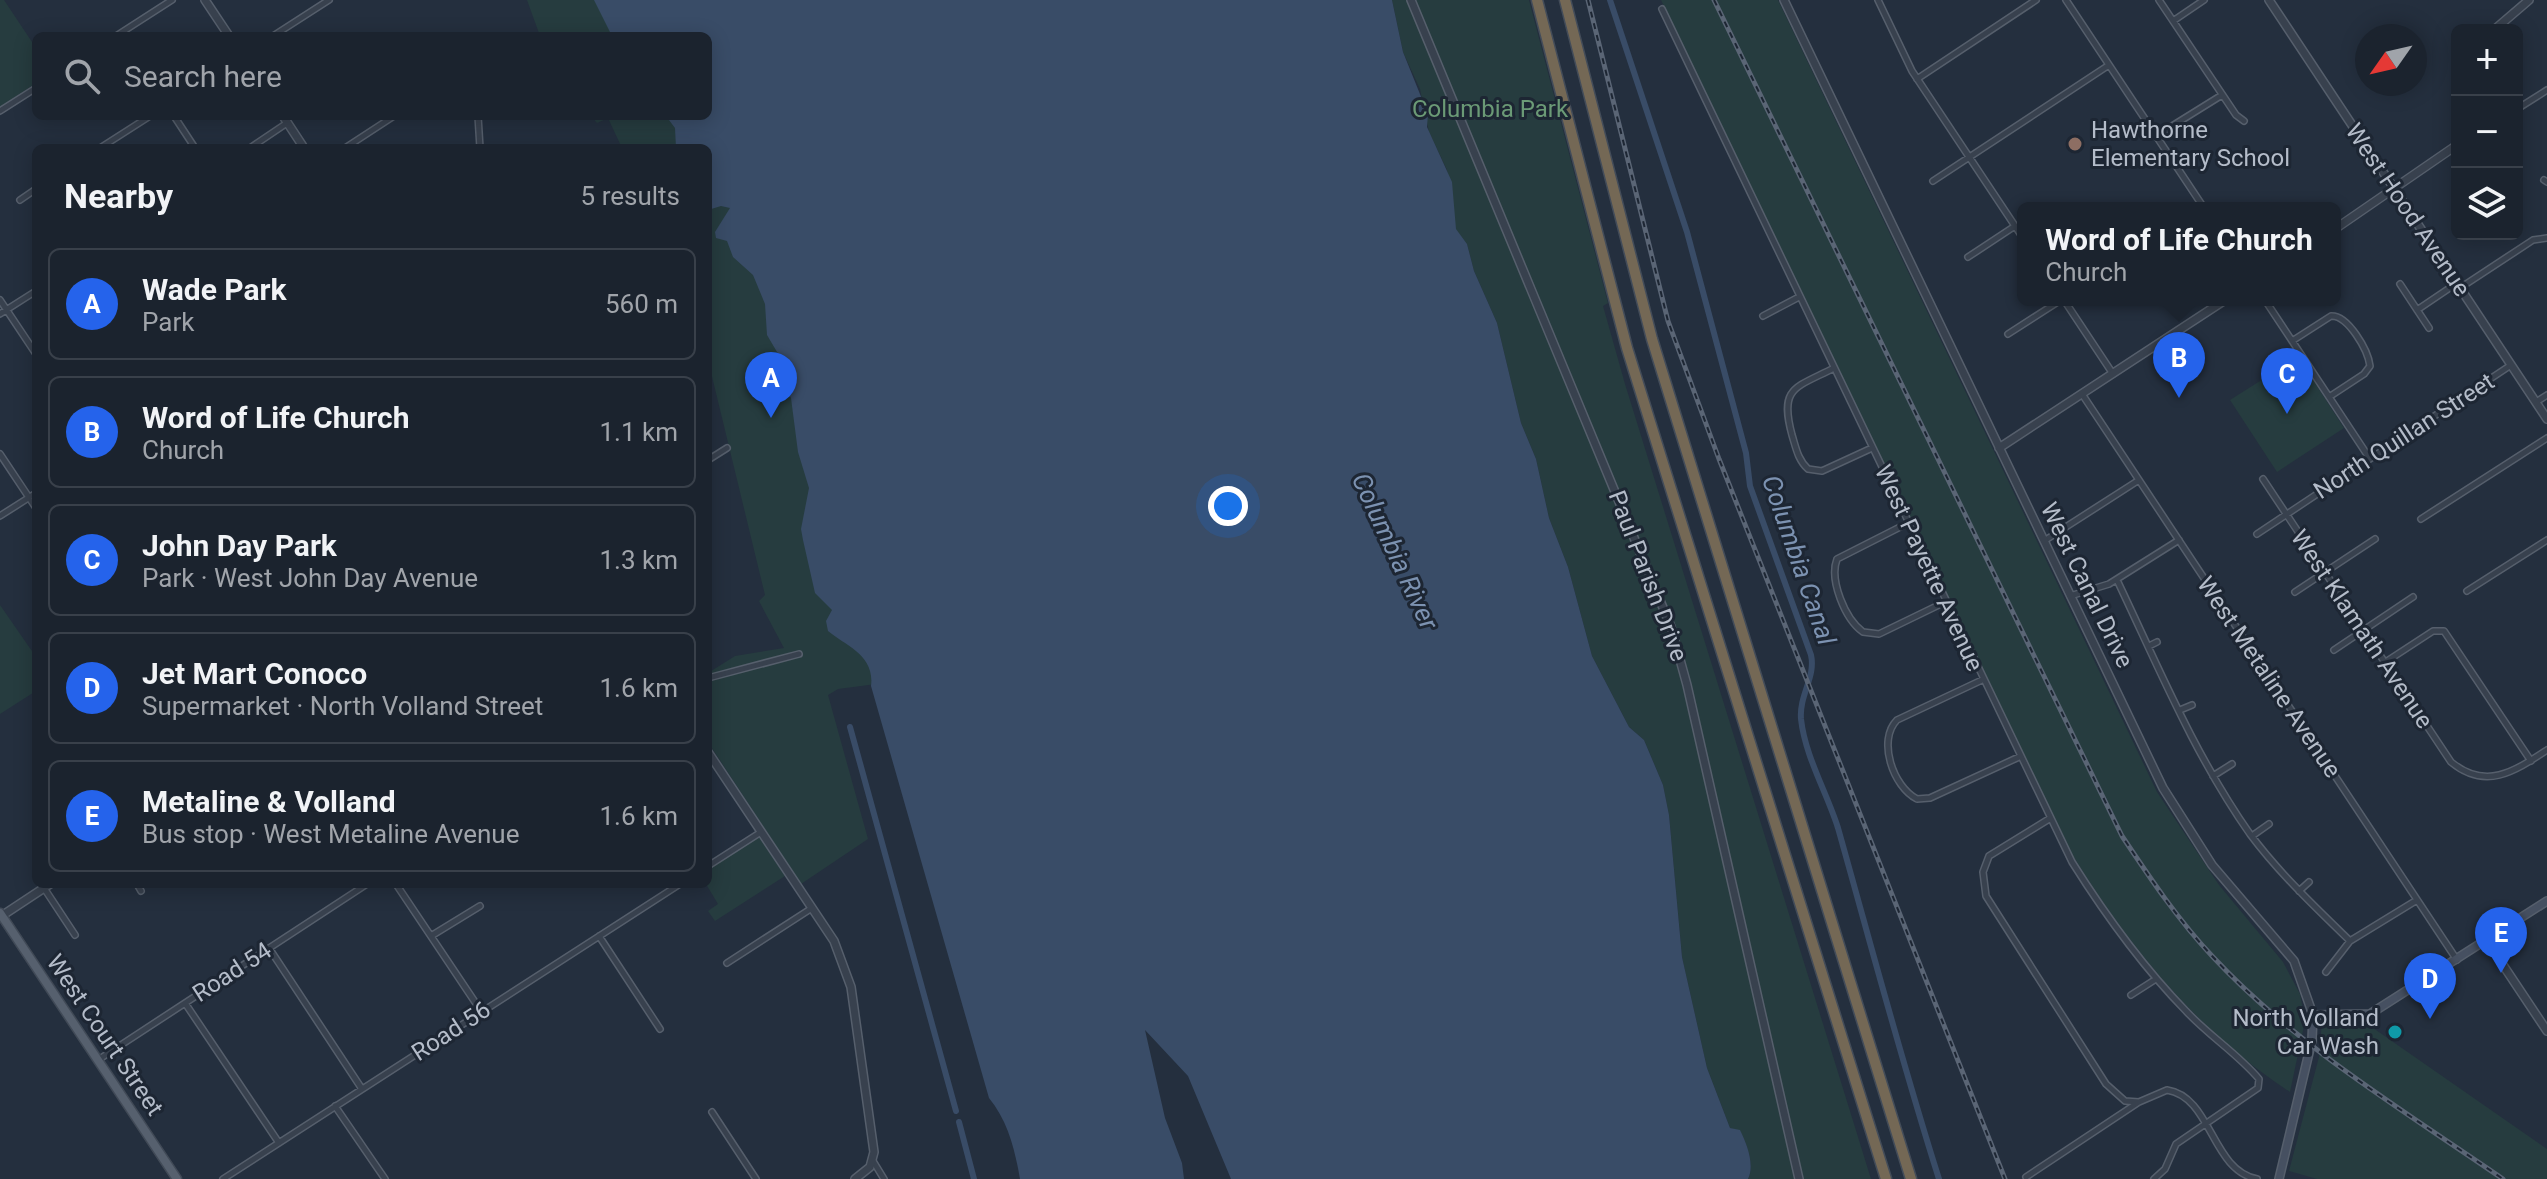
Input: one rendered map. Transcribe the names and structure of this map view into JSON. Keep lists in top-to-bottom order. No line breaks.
{"streets":{"main road":["West Canal Drive","West Court Street"],"street":["West Hood Avenue","North Quillan Street","West Payette Avenue","Paul Parish Drive","West Klamath Avenue","West Metaline Avenue","Road 54","Road 56"]},"crossings":[["West Hood Avenue","North Quillan Street"],["North Quillan Street","West Klamath Avenue"],["Road 54","West Court Street"]],"water":["Columbia River","Columbia Canal"],"parks":["Columbia Park"],"places":["Hawthorne Elementary School","North Volland Car Wash"],"north":"bottom left","page":{"map_buttons":["+","−"],"search":"Search here","heading":["Nearby","5 results"],"popup":["Word of Life Church","Church"],"list":[{"mark":"A","name":"Wade Park","note":"Park","value":"560 m"},{"mark":"B","name":"Word of Life Church","note":"Church","value":"1.1 km"},{"mark":"C","name":"John Day Park","note":"Park · West John Day Avenue","value":"1.3 km"},{"mark":"D","name":"Jet Mart Conoco","note":"Supermarket · North Volland Street","value":"1.6 km"},{"mark":"E","name":"Metaline & Volland","note":"Bus stop · West Metaline Avenue","value":"1.6 km"}],"pins":["B","C","A","E","D"]}}
